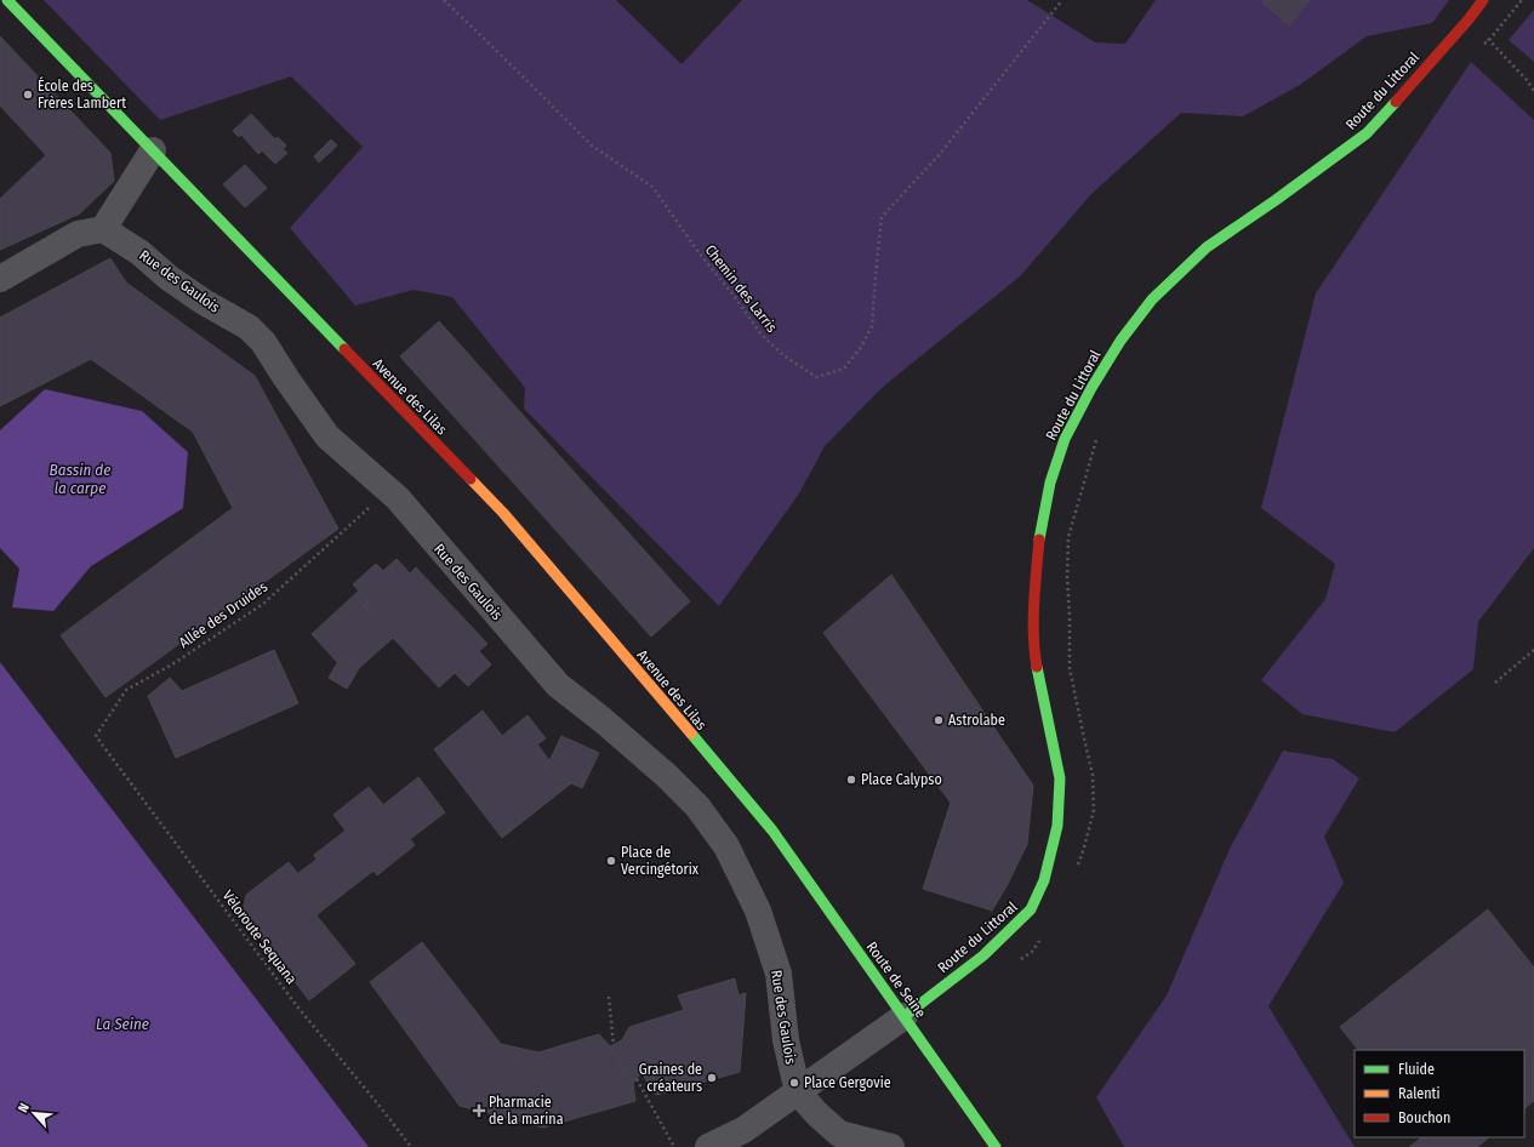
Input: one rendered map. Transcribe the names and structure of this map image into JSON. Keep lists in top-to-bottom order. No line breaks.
{"streets":{"street":["Route du Littoral","Rue des Gaulois","Avenue des Lilas","Route de Seine"],"path":["Chemin des Larris","Allée des Druides","Véloroute Sequana"]},"crossings":[["Route du Littoral","Route de Seine"],["Rue des Gaulois","Allée des Druides"],["Avenue des Lilas","Route de Seine"],["Allée des Druides","Véloroute Sequana"]],"water":["Bassin de la carpe","La Seine"],"places":{"other":["École des Frères Lambert","Astrolabe","Place Calypso","Place de Vercingétorix","Graines de créateurs","Place Gergovie"],"health":["Pharmacie de la marina"]},"legend":["Fluide","Ralenti","Bouchon"],"north":"top left"}
